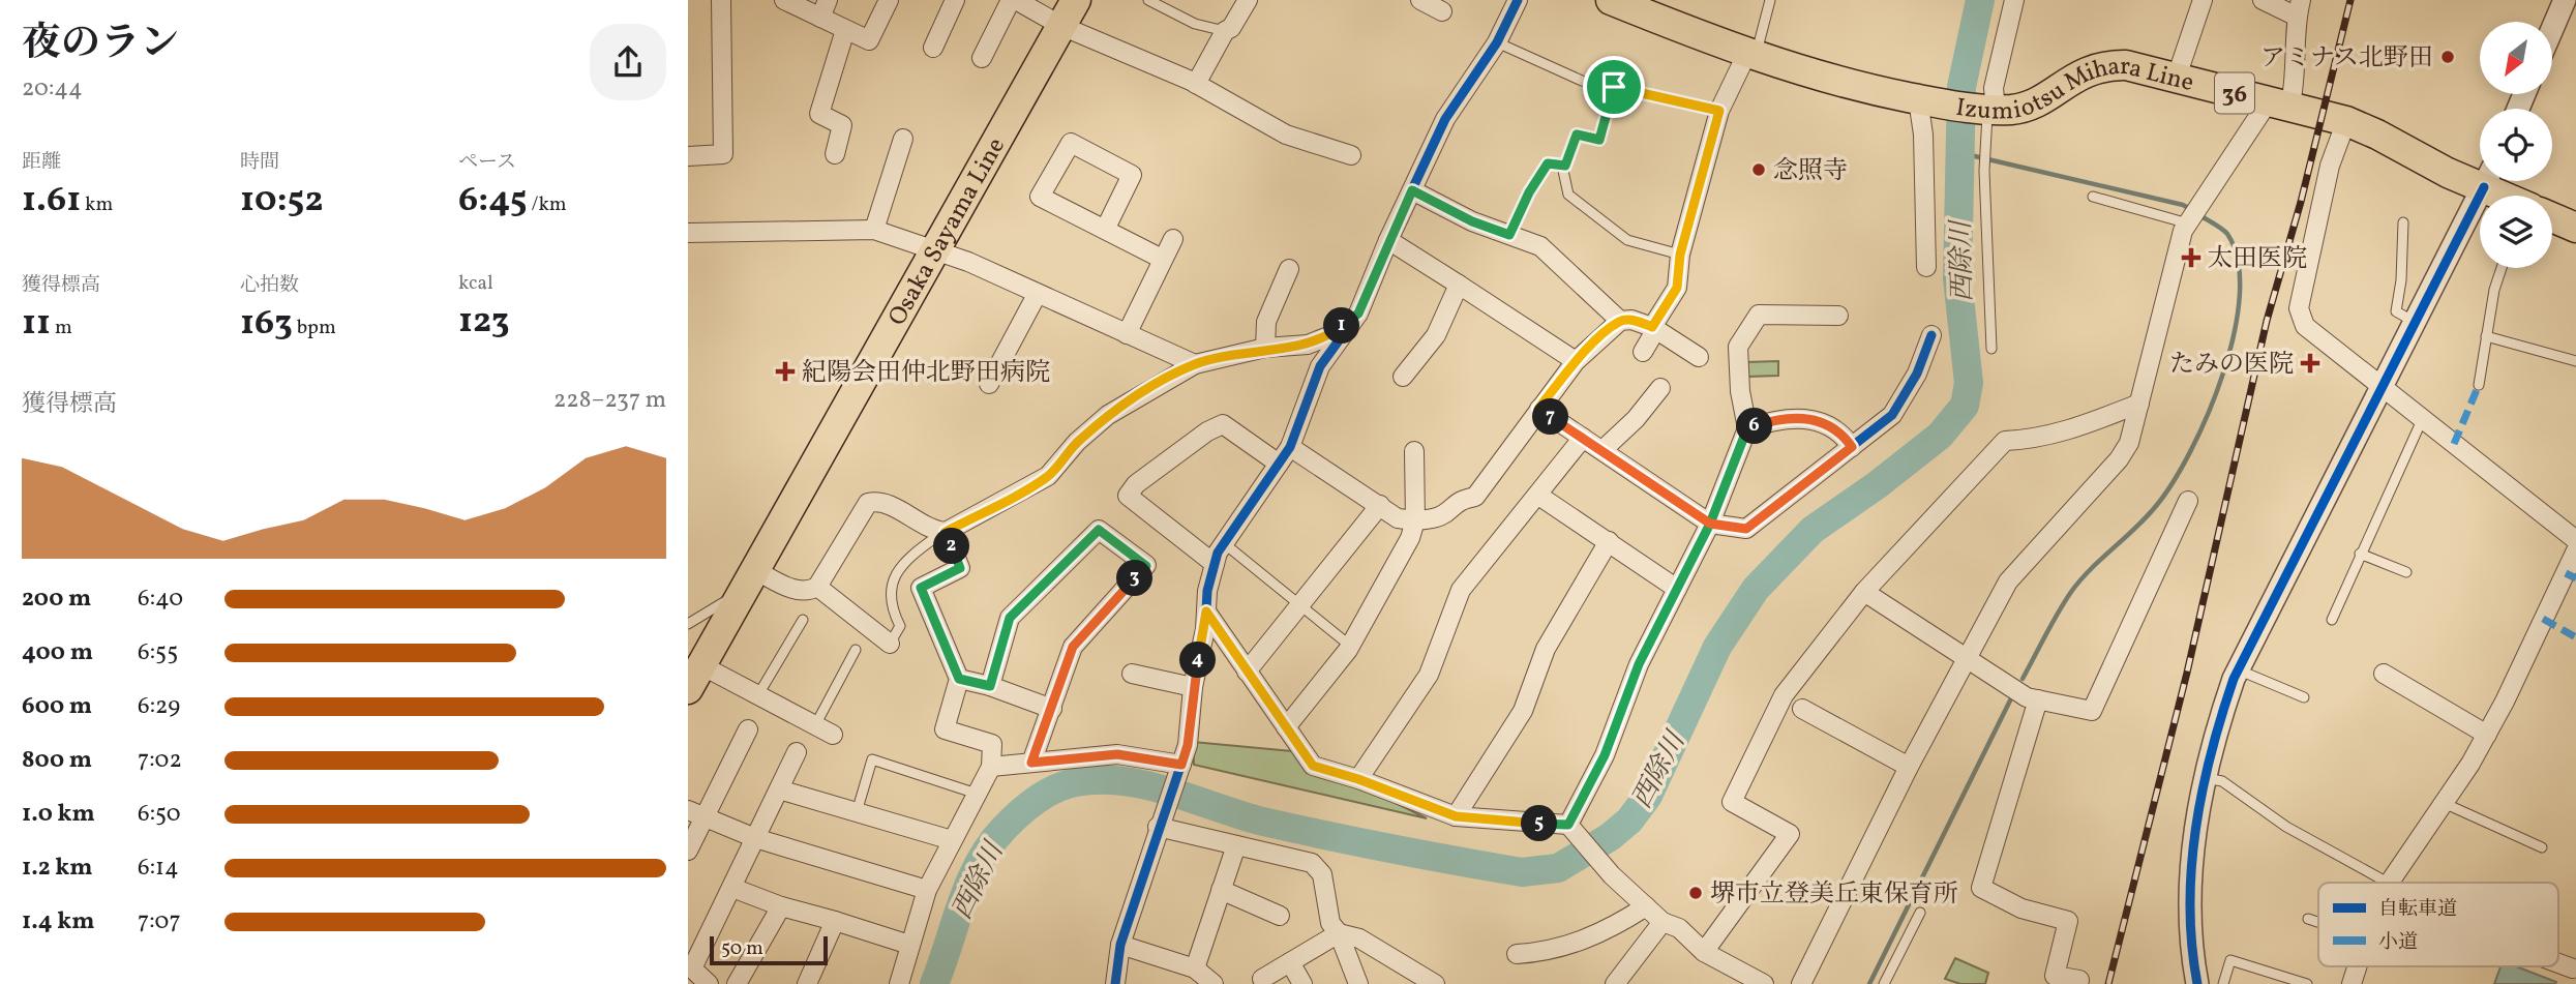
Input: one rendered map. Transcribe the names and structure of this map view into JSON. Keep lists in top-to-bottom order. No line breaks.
{"streets":{"main road":["36","Izumiotsu Mihara Line","Osaka Sayama Line"]},"water":["西除川"],"places":{"other":["アミナス北野田","念照寺","堺市立登美丘東保育所"],"health":["太田医院","たみの医院","紀陽会田仲北野田病院"]},"legend":["自転車道","小道"],"scale_bar":"50 m","north":"bottom left","page":{"heading":["夜のラン","20:44"],"stats":[["距離","1.61 km"],["時間","10:52"],["ペース","6:45 /km"],["獲得標高","11 m"],["心拍数","163 bpm"],["kcal","123"]],"pins":["1","7","6","2","3","4","5"],"chart":["獲得標高","228–237 m"],"list":[{"name":"200 m","note":"6:40"},{"name":"400 m","note":"6:55"},{"name":"600 m","note":"6:29"},{"name":"800 m","note":"7:02"},{"name":"1.0 km","note":"6:50"},{"name":"1.2 km","note":"6:14"},{"name":"1.4 km","note":"7:07"}],"scale":"50 m"}}
